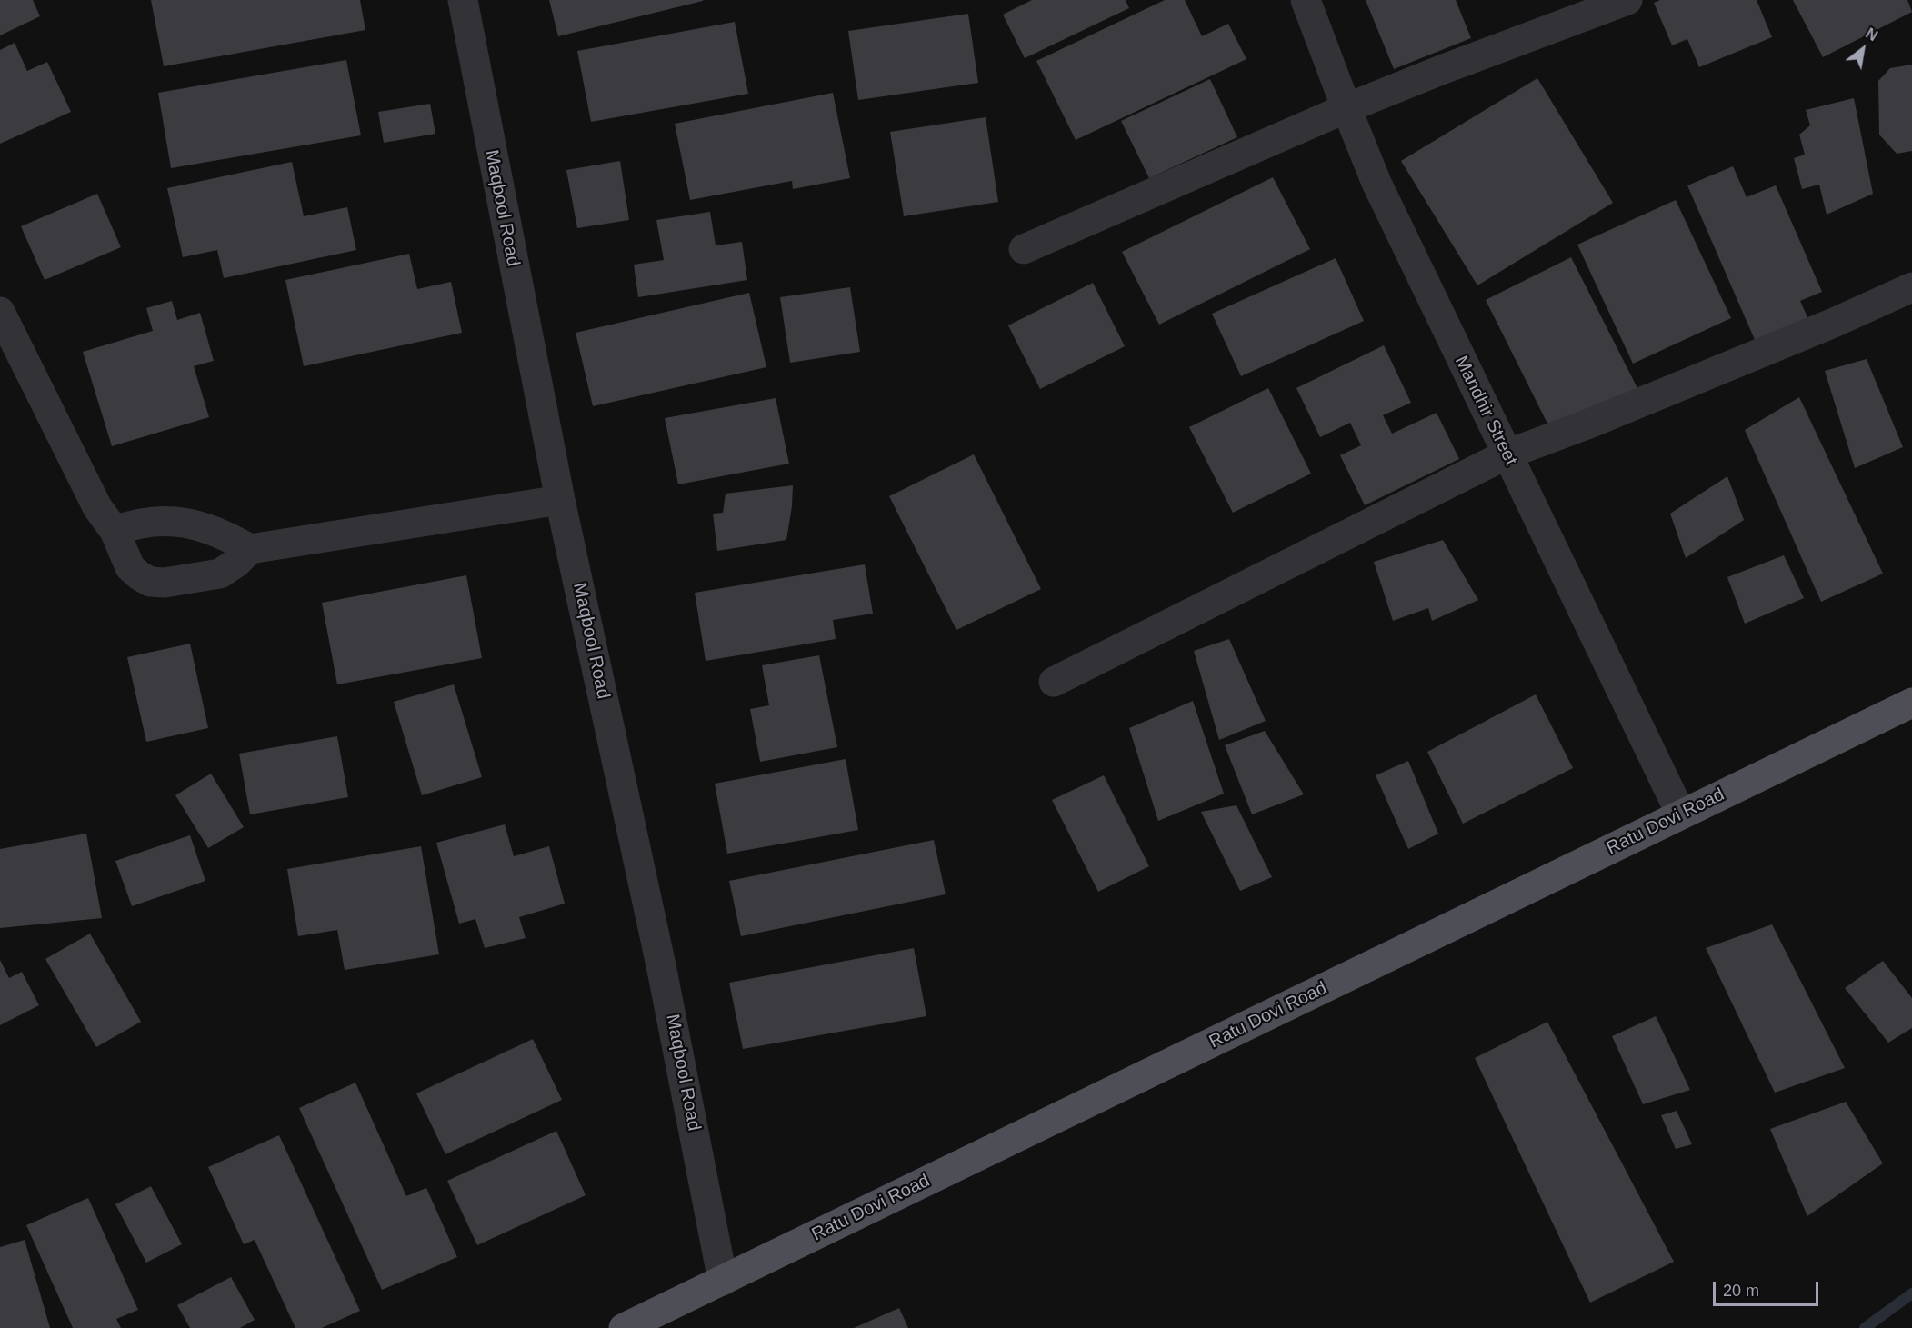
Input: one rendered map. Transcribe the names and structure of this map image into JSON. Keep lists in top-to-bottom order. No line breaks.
{"streets":{"main road":["Ratu Dovi Road"],"street":["Maqbool Road","Mandhir Street"]},"crossings":[["Maqbool Road","Ratu Dovi Road"],["Mandhir Street","Ratu Dovi Road"]],"scale_bar":"20 m","north":"top right"}
